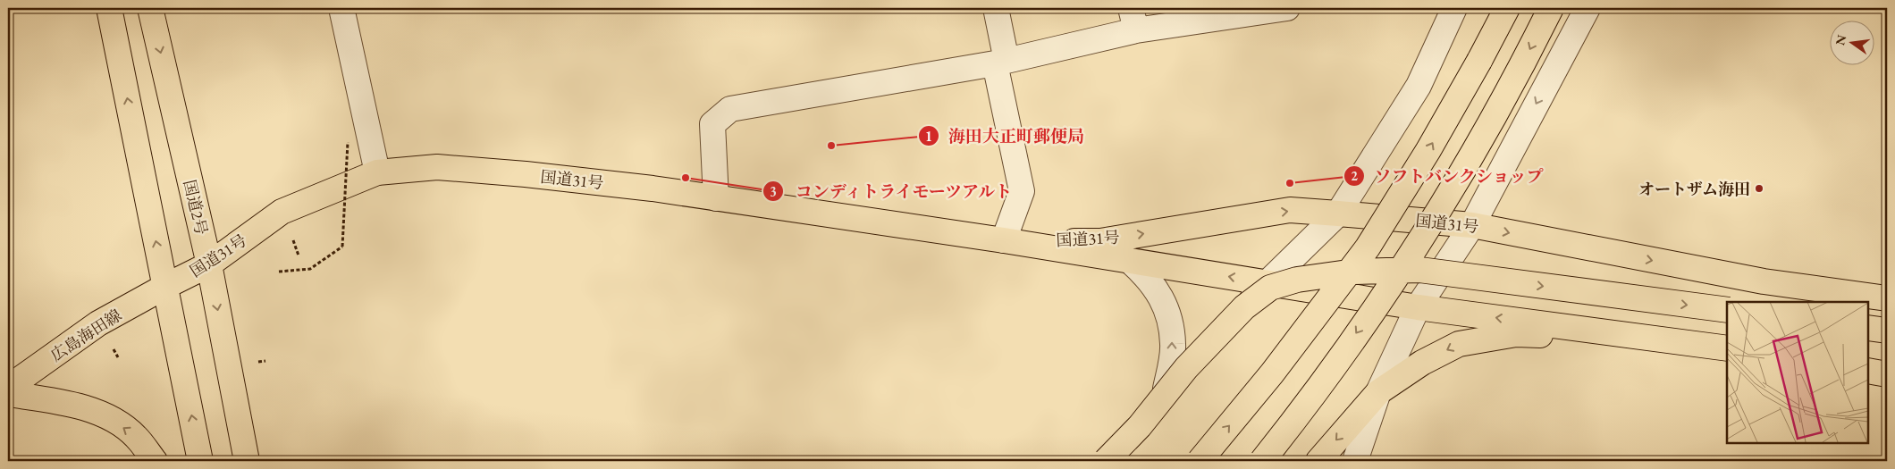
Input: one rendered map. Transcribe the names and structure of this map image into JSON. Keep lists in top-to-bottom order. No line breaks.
{"streets":{"main road":["国道31号","国道2号","広島海田線"]},"crossings":[["国道31号","国道2号"],["国道31号","広島海田線"]],"places":["海田大正町郵便局","コンディトライモーツアルト","ソフトバンクショップ","オートザム海田"],"north":"left"}
